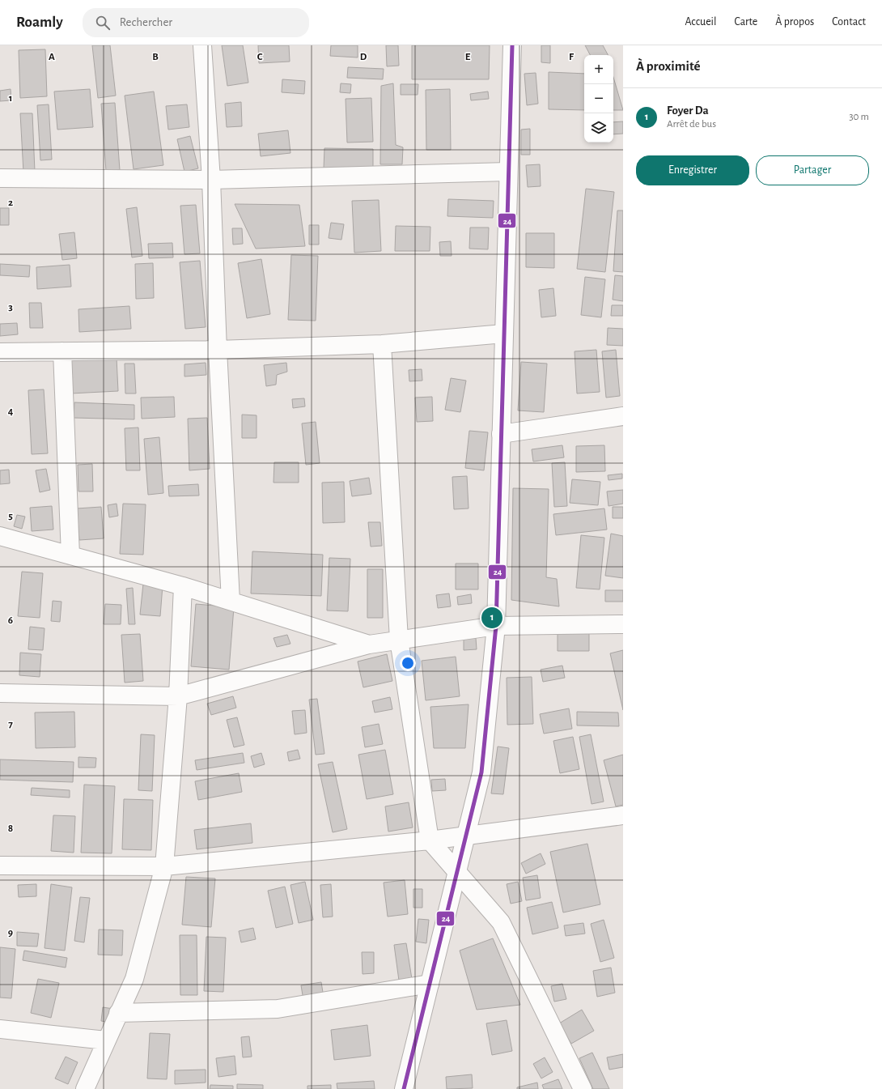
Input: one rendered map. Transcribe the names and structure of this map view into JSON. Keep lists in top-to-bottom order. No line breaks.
{"lines":["transit line 24"],"page":{"header":"Roamly","search":"Rechercher","nav":["Accueil","Carte","À propos","Contact"],"heading":"À proximité","map_buttons":["+","−"],"list":[{"mark":"1","name":"Foyer Da","note":"Arrêt de bus","value":"30 m"}],"buttons":["Enregistrer","Partager"],"pins":"1"},"grid":{"columns":["A","B","C","D","E","F"],"rows":["1","2","3","4","5","6","7","8","9"]}}
